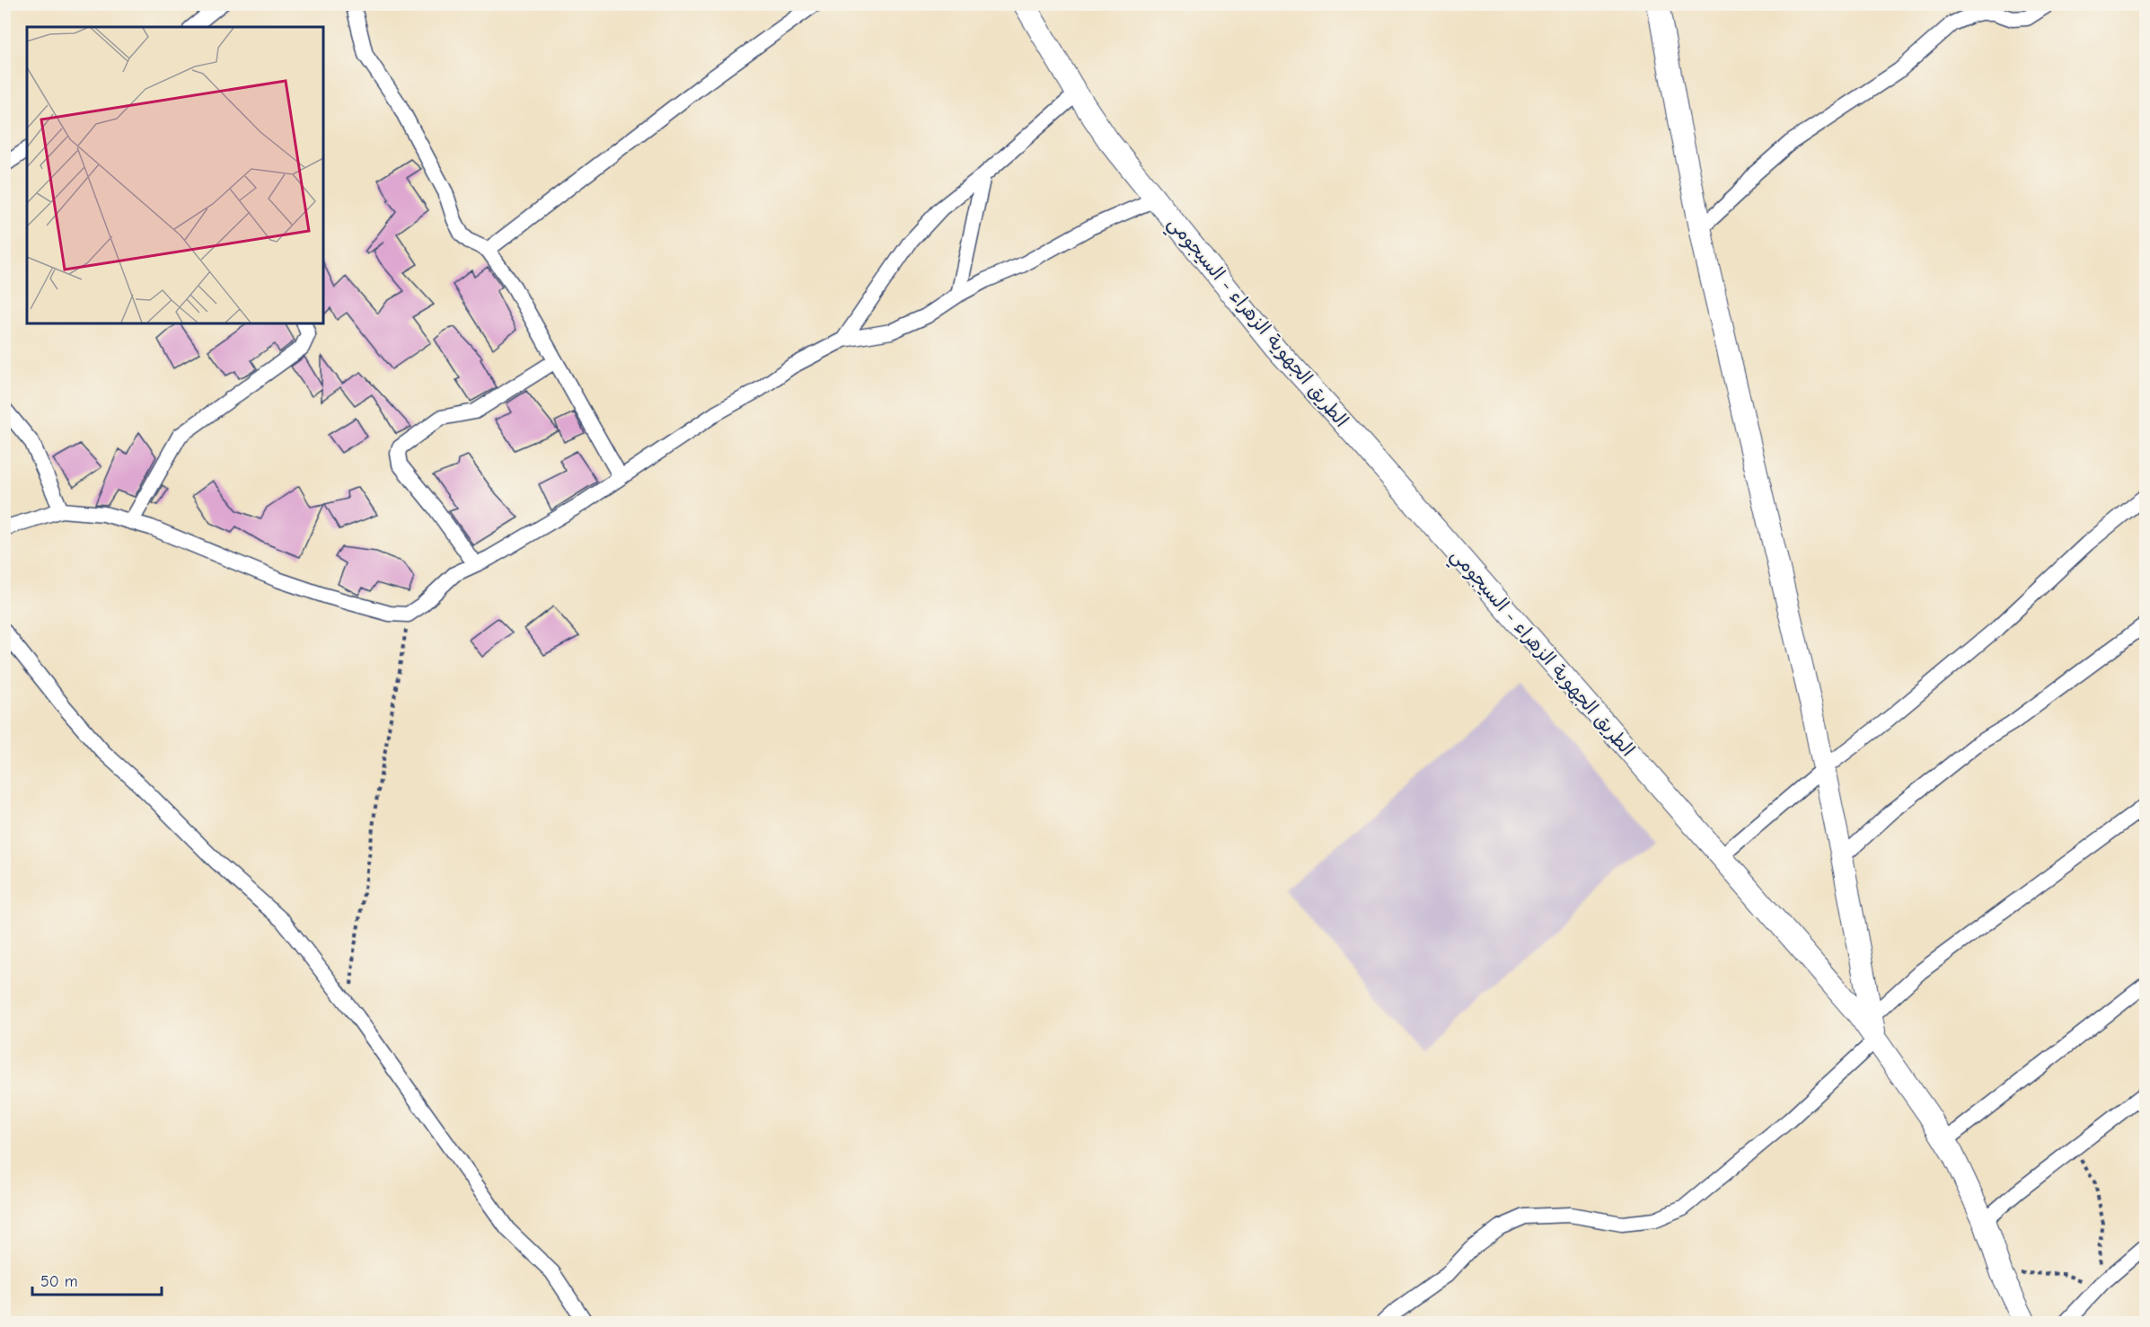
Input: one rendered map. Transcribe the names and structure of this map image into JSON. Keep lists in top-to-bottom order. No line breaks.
{"streets":{"main road":["الطريق الجهوية الزهراء - السيجومي"]},"scale_bar":"50 m"}
